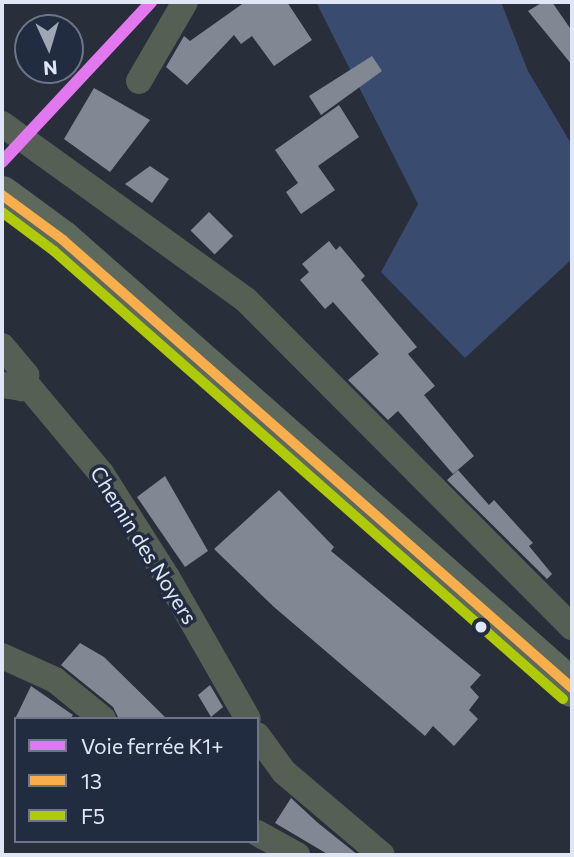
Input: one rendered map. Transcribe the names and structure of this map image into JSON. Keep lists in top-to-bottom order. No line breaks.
{"streets":{"street":["Chemin des Noyers"]},"lines":["rail line K1+","transit line 13","transit line F5"],"legend":["Voie ferrée K1+","13","F5"],"north":"bottom"}
